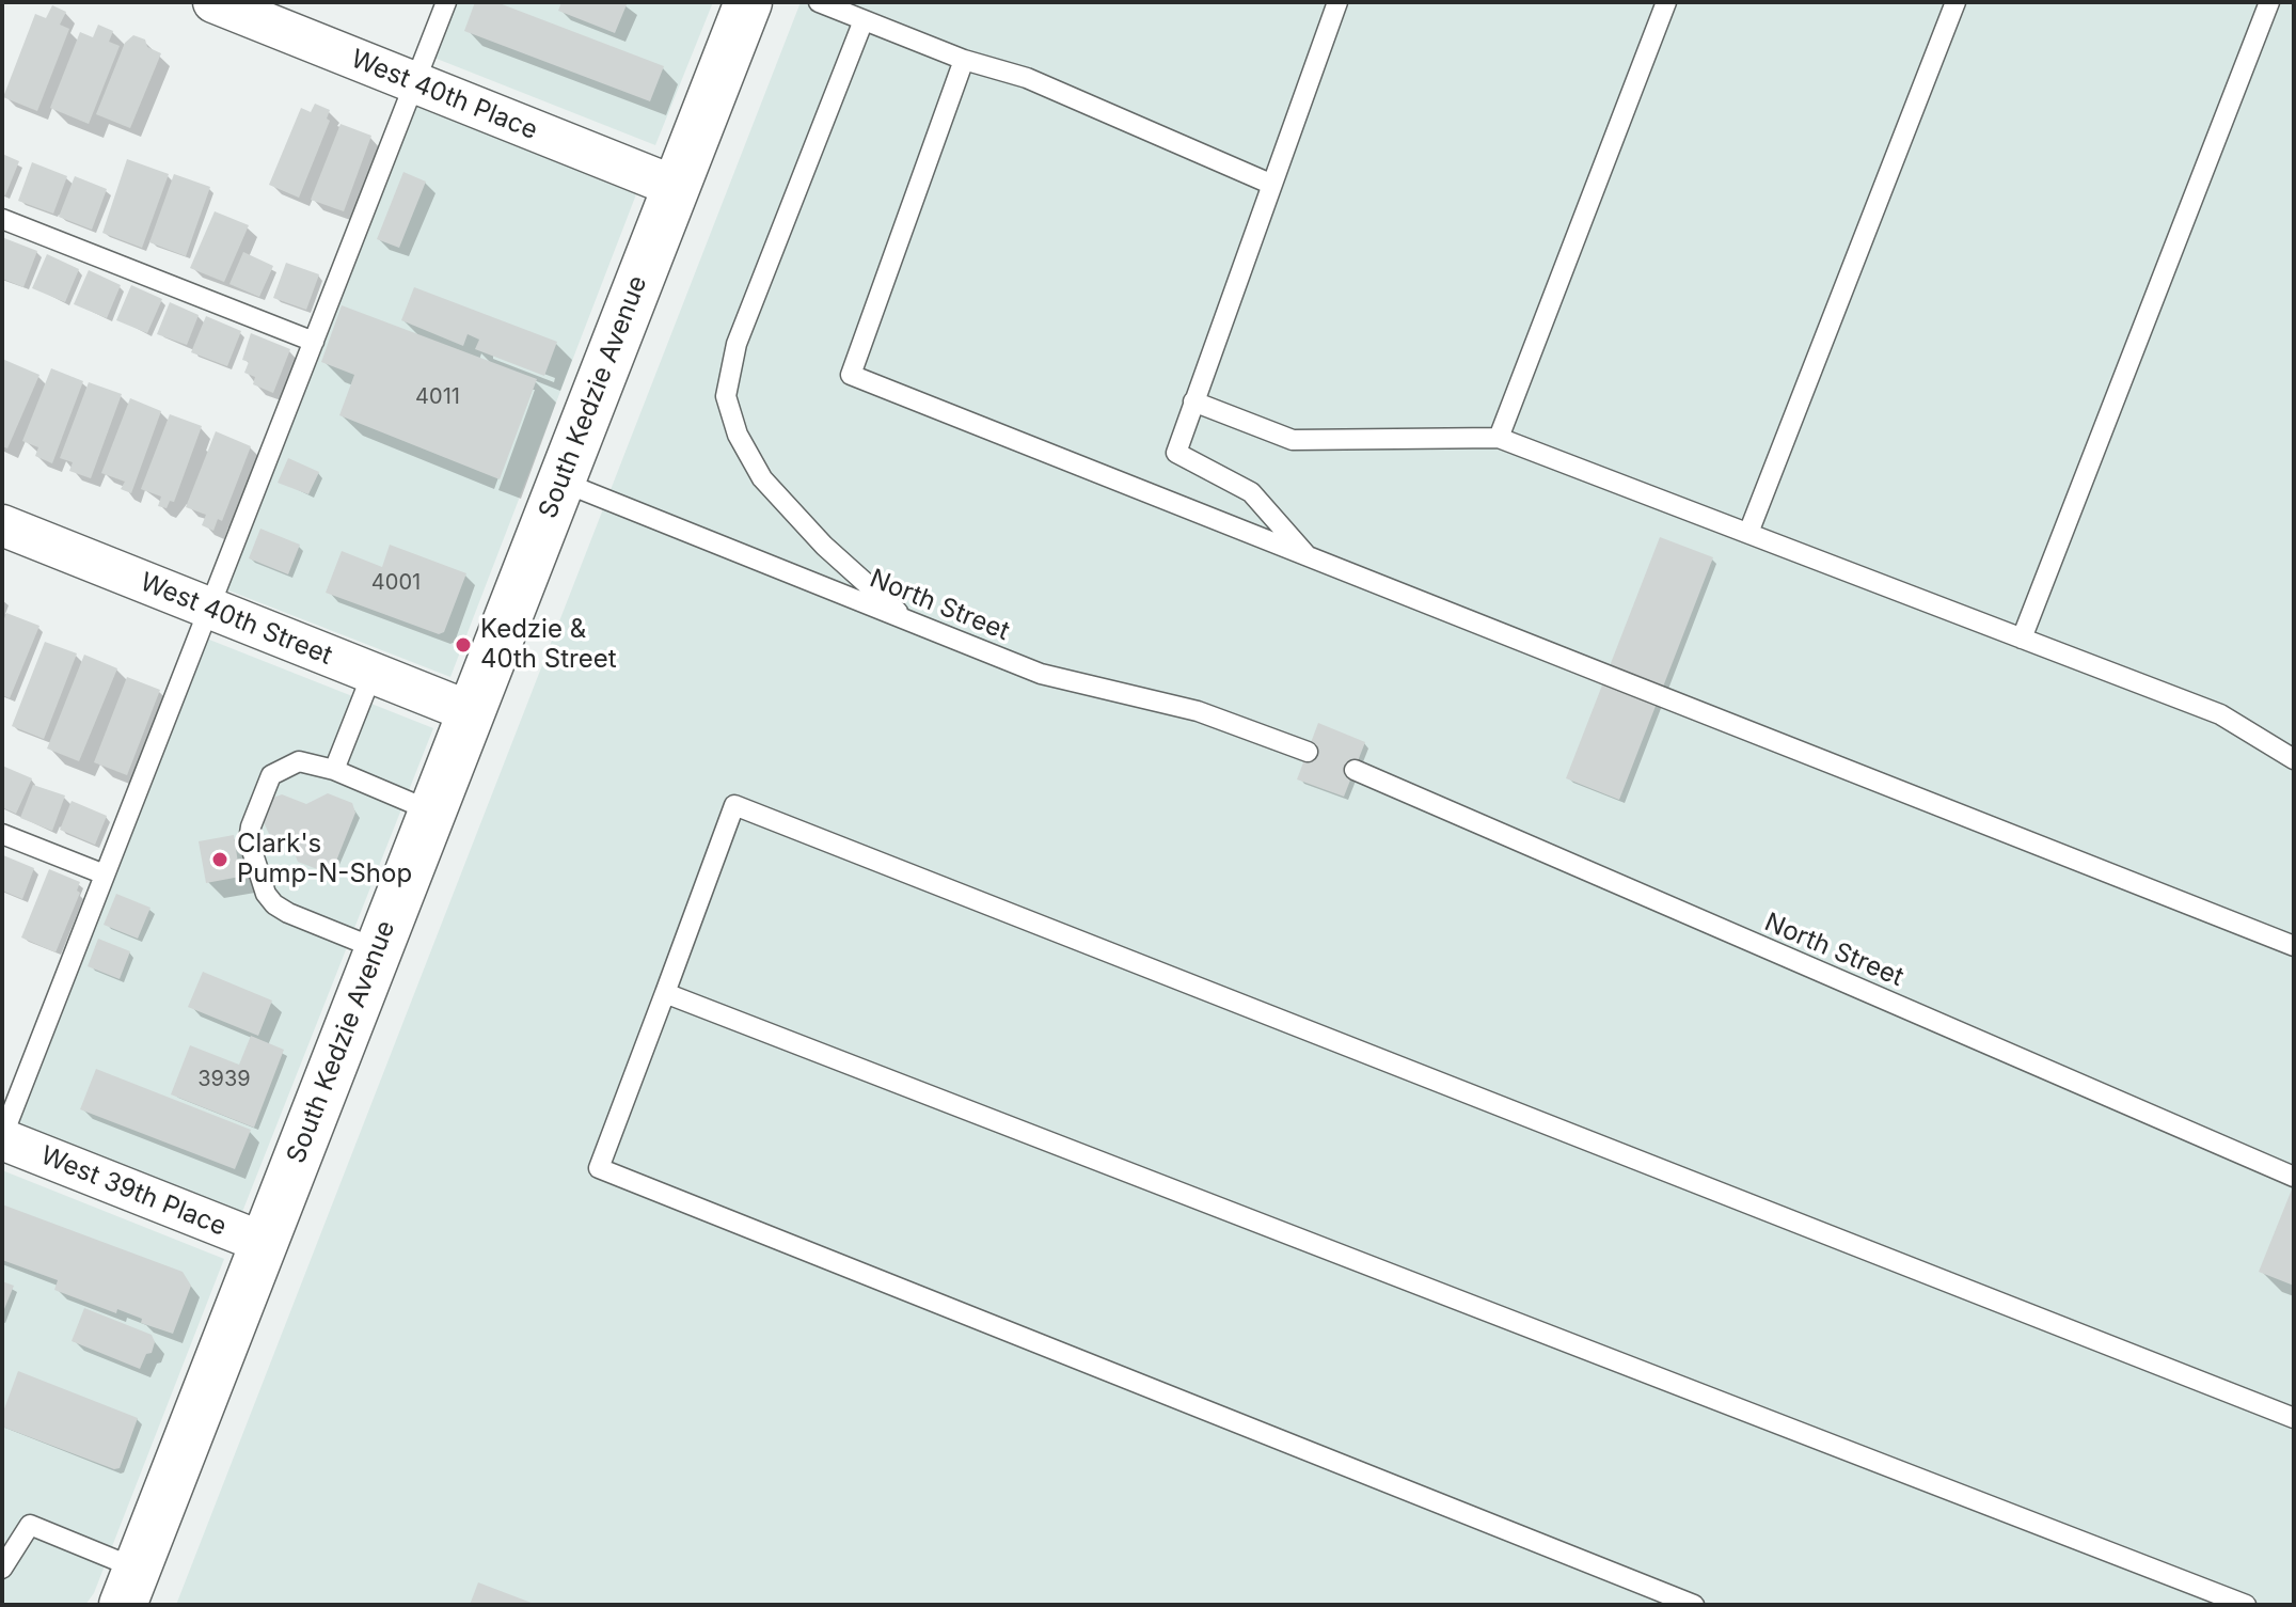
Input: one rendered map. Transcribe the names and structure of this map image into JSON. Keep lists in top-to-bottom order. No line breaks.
{"streets":{"main road":["South Kedzie Avenue"],"street":["West 40th Place","West 40th Street","West 39th Place"],"lane":["North Street"]},"crossings":[["West 40th Place","South Kedzie Avenue"],["South Kedzie Avenue","North Street"],["South Kedzie Avenue","West 40th Street"],["South Kedzie Avenue","West 39th Place"]],"places":["Kedzie & 40th Street","Clark's Pump-N-Shop"],"house_numbers":["4011","4001","3939"]}
